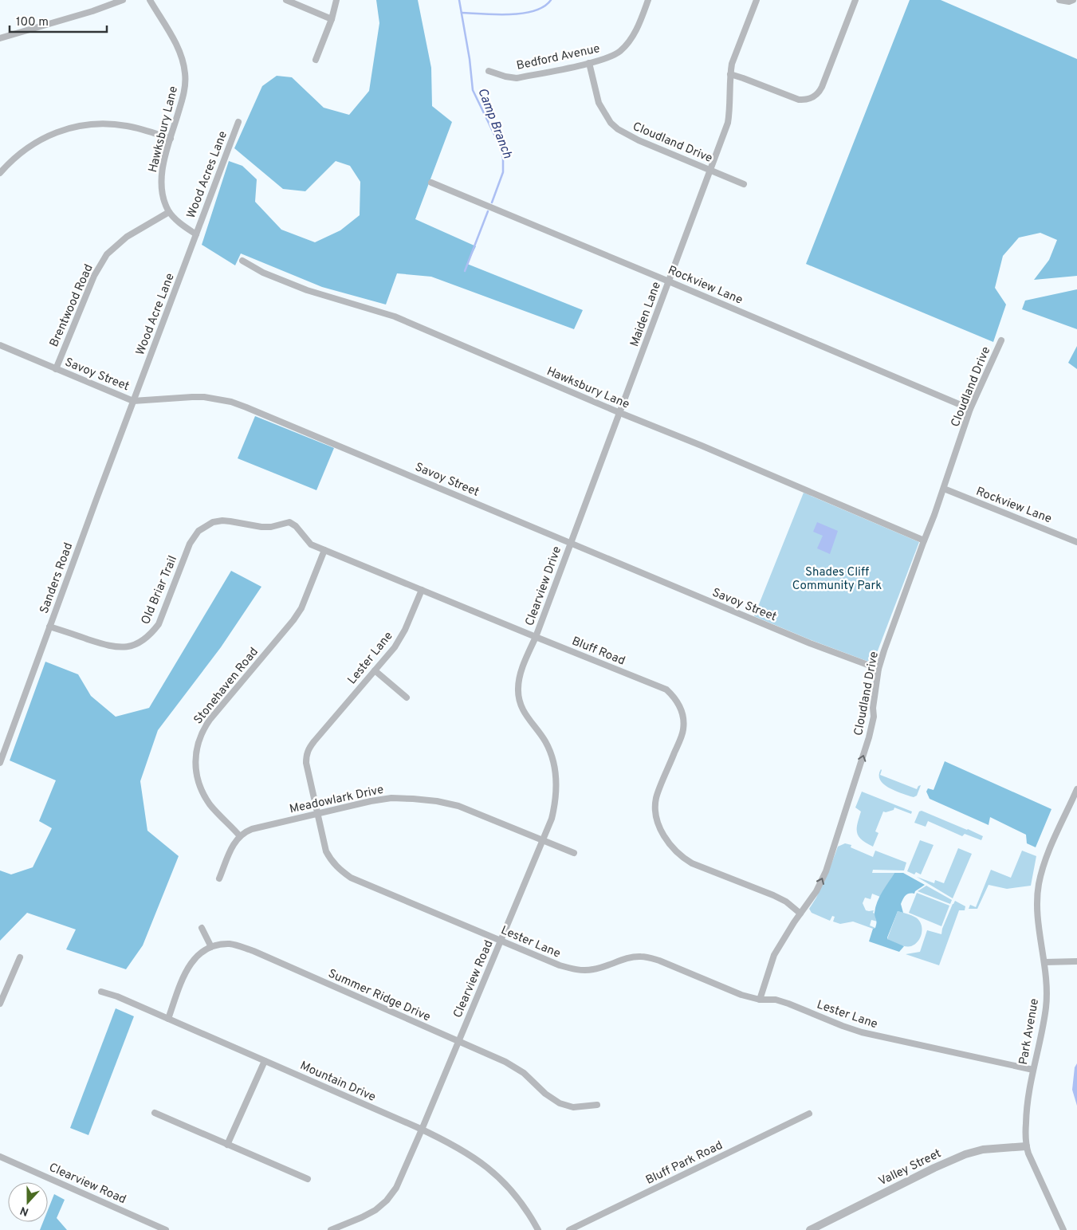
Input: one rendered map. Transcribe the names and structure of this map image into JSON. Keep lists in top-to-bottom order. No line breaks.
{"streets":{"street":["Bedford Avenue","Hawksbury Lane","Cloudland Drive","Wood Acres Lane","Rockview Lane","Brentwood Road","Wood Acre Lane","Maiden Lane","Savoy Street","Sanders Road","Clearview Drive","Old Briar Trail","Bluff Road","Lester Lane","Stonehaven Road","Meadowlark Drive","Clearview Road","Summer Ridge Drive","Park Avenue","Mountain Drive","Bluff Park Road","Valley Street"]},"crossings":[["Bedford Avenue","Cloudland Drive"],["Hawksbury Lane","Cloudland Drive"],["Hawksbury Lane","Wood Acres Lane"],["Hawksbury Lane","Brentwood Road"],["Hawksbury Lane","Wood Acre Lane"],["Hawksbury Lane","Maiden Lane"],["Cloudland Drive","Rockview Lane"],["Cloudland Drive","Maiden Lane"],["Cloudland Drive","Savoy Street"],["Cloudland Drive","Bluff Road"],["Cloudland Drive","Lester Lane"],["Wood Acres Lane","Wood Acre Lane"],["Rockview Lane","Maiden Lane"],["Brentwood Road","Savoy Street"],["Wood Acre Lane","Savoy Street"],["Wood Acre Lane","Sanders Road"],["Maiden Lane","Savoy Street"],["Maiden Lane","Clearview Drive"],["Savoy Street","Sanders Road"],["Savoy Street","Clearview Drive"],["Sanders Road","Old Briar Trail"],["Clearview Drive","Bluff Road"],["Clearview Drive","Clearview Road"],["Old Briar Trail","Bluff Road"],["Bluff Road","Lester Lane"],["Bluff Road","Stonehaven Road"],["Bluff Road","Clearview Road"],["Lester Lane","Meadowlark Drive"],["Lester Lane","Clearview Road"],["Lester Lane","Park Avenue"],["Stonehaven Road","Meadowlark Drive"],["Meadowlark Drive","Clearview Road"],["Clearview Road","Summer Ridge Drive"],["Clearview Road","Mountain Drive"],["Summer Ridge Drive","Mountain Drive"],["Park Avenue","Valley Street"]],"water":["Camp Branch"],"parks":["Shades Cliff Community Park"],"scale_bar":"100 m","north":"bottom"}
